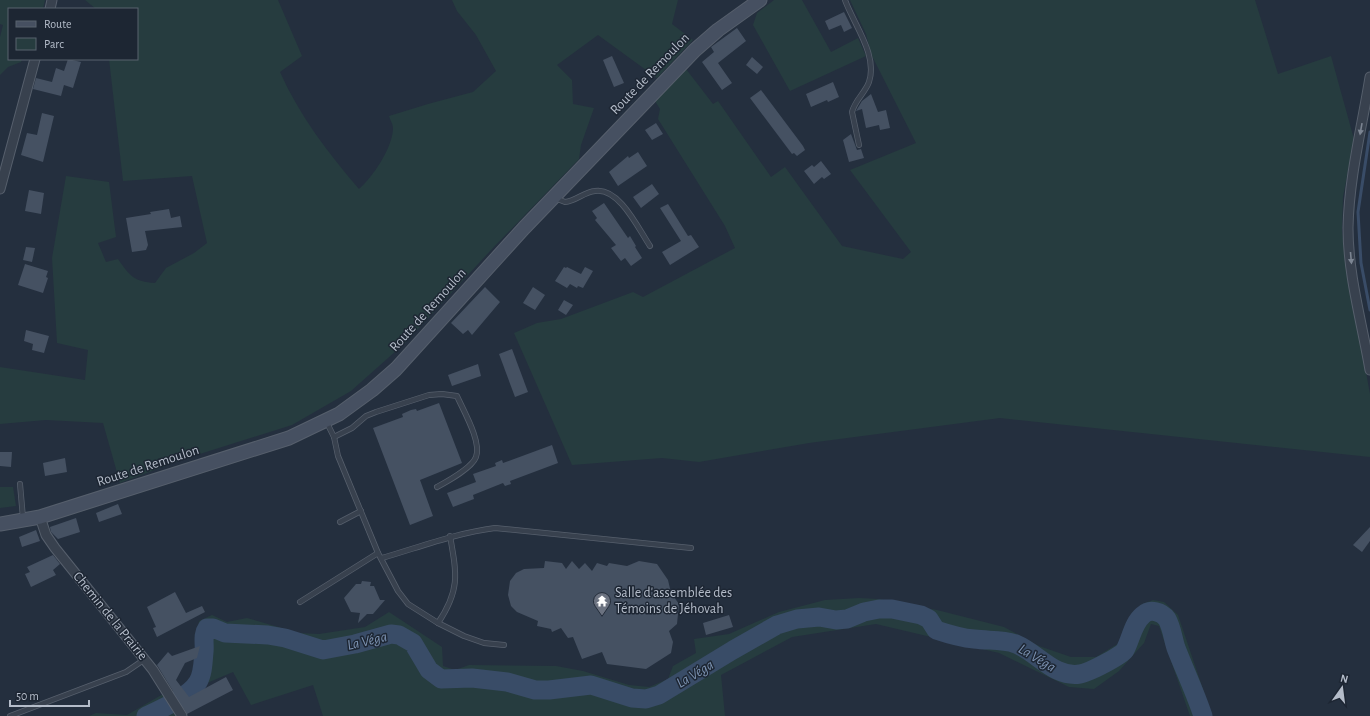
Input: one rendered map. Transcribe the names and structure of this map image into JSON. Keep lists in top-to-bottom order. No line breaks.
{"streets":{"main road":["Route de Remoulon"],"street":["Chemin de la Prairie"]},"crossings":[["Route de Remoulon","Chemin de la Prairie"]],"water":["La Véga"],"places":{"temple":["Salle d'assemblée des Témoins de Jéhovah"]},"legend":["Route","Parc"],"scale_bar":"50 m","north":"top"}
